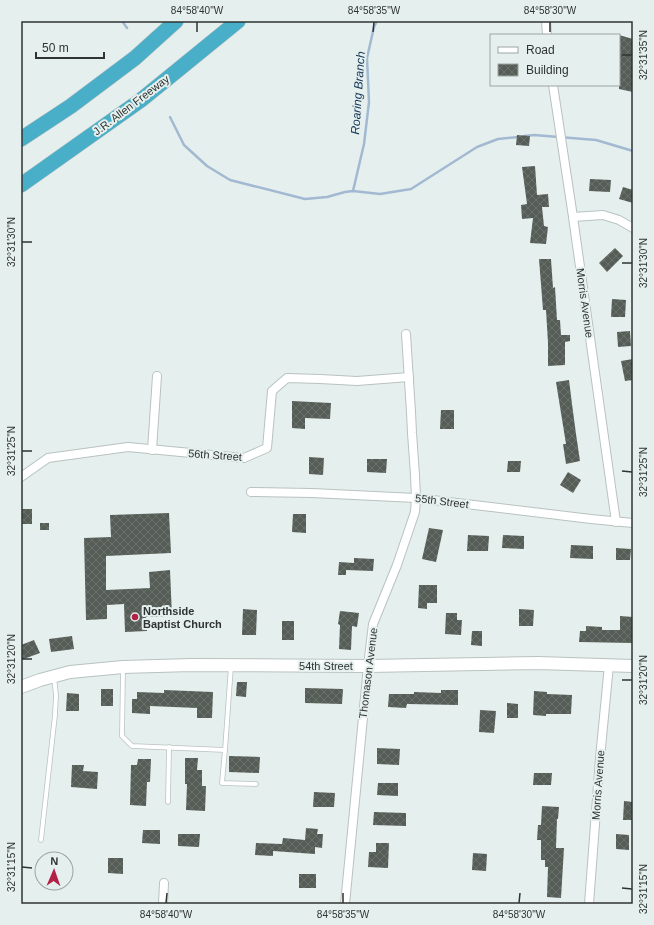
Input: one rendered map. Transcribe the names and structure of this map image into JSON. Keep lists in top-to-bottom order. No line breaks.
{"streets":{"highway":["J.R. Allen Freeway"],"main road":["54th Street"],"street":["Morris Avenue","56th Street","55th Street","Thomason Avenue"]},"crossings":[["Morris Avenue","55th Street"],["Morris Avenue","54th Street"],["56th Street","Thomason Avenue"],["55th Street","Thomason Avenue"],["54th Street","Thomason Avenue"]],"water":["Roaring Branch"],"places":["Northside Baptist Church"],"legend":["Road","Building"],"scale_bar":"50 m","north":"top","coordinates":["84°58'40\"W","84°58'35\"W","84°58'30\"W","32°31'35\"N","32°31'30\"N","32°31'25\"N","32°31'20\"N","32°31'15\"N"]}
